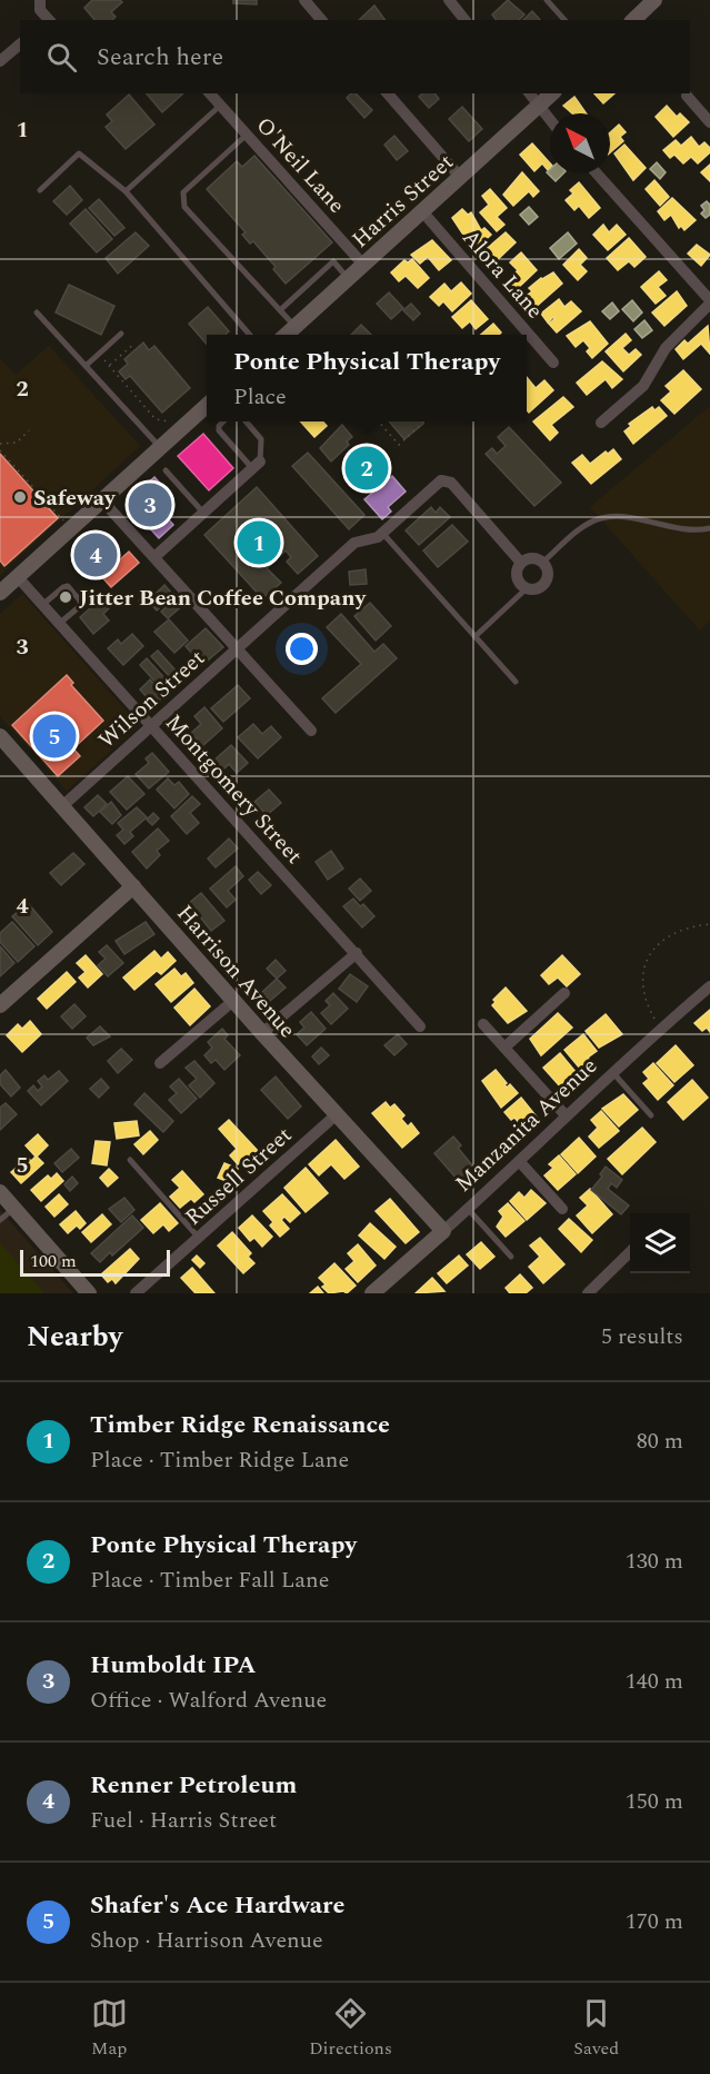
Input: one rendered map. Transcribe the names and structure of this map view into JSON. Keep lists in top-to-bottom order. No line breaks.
{"streets":{"street":["O'Neil Lane","Harris Street","Alora Lane","Wilson Street","Montgomery Street","Harrison Avenue","Manzanita Avenue","Russell Street"]},"crossings":[["O'Neil Lane","Harris Street"],["Harris Street","Alora Lane"],["Wilson Street","Montgomery Street"],["Wilson Street","Harrison Avenue"],["Harrison Avenue","Manzanita Avenue"],["Harrison Avenue","Russell Street"]],"places":["Safeway","Jitter Bean Coffee Company"],"scale_bar":"100 m","north":"top left","page":{"search":"Search here","popup":["Ponte Physical Therapy","Place"],"pins":["2","3","1","4","5"],"scale":"100 m","heading":["Nearby","5 results"],"list":[{"mark":"1","name":"Timber Ridge Renaissance","note":"Place · Timber Ridge Lane","value":"80 m"},{"mark":"2","name":"Ponte Physical Therapy","note":"Place · Timber Fall Lane","value":"130 m"},{"mark":"3","name":"Humboldt IPA","note":"Office · Walford Avenue","value":"140 m"},{"mark":"4","name":"Renner Petroleum","note":"Fuel · Harris Street","value":"150 m"},{"mark":"5","name":"Shafer's Ace Hardware","note":"Shop · Harrison Avenue","value":"170 m"}],"nav":["Map","Directions","Saved"]},"grid":{"rows":["1","2","3","4","5"]}}
